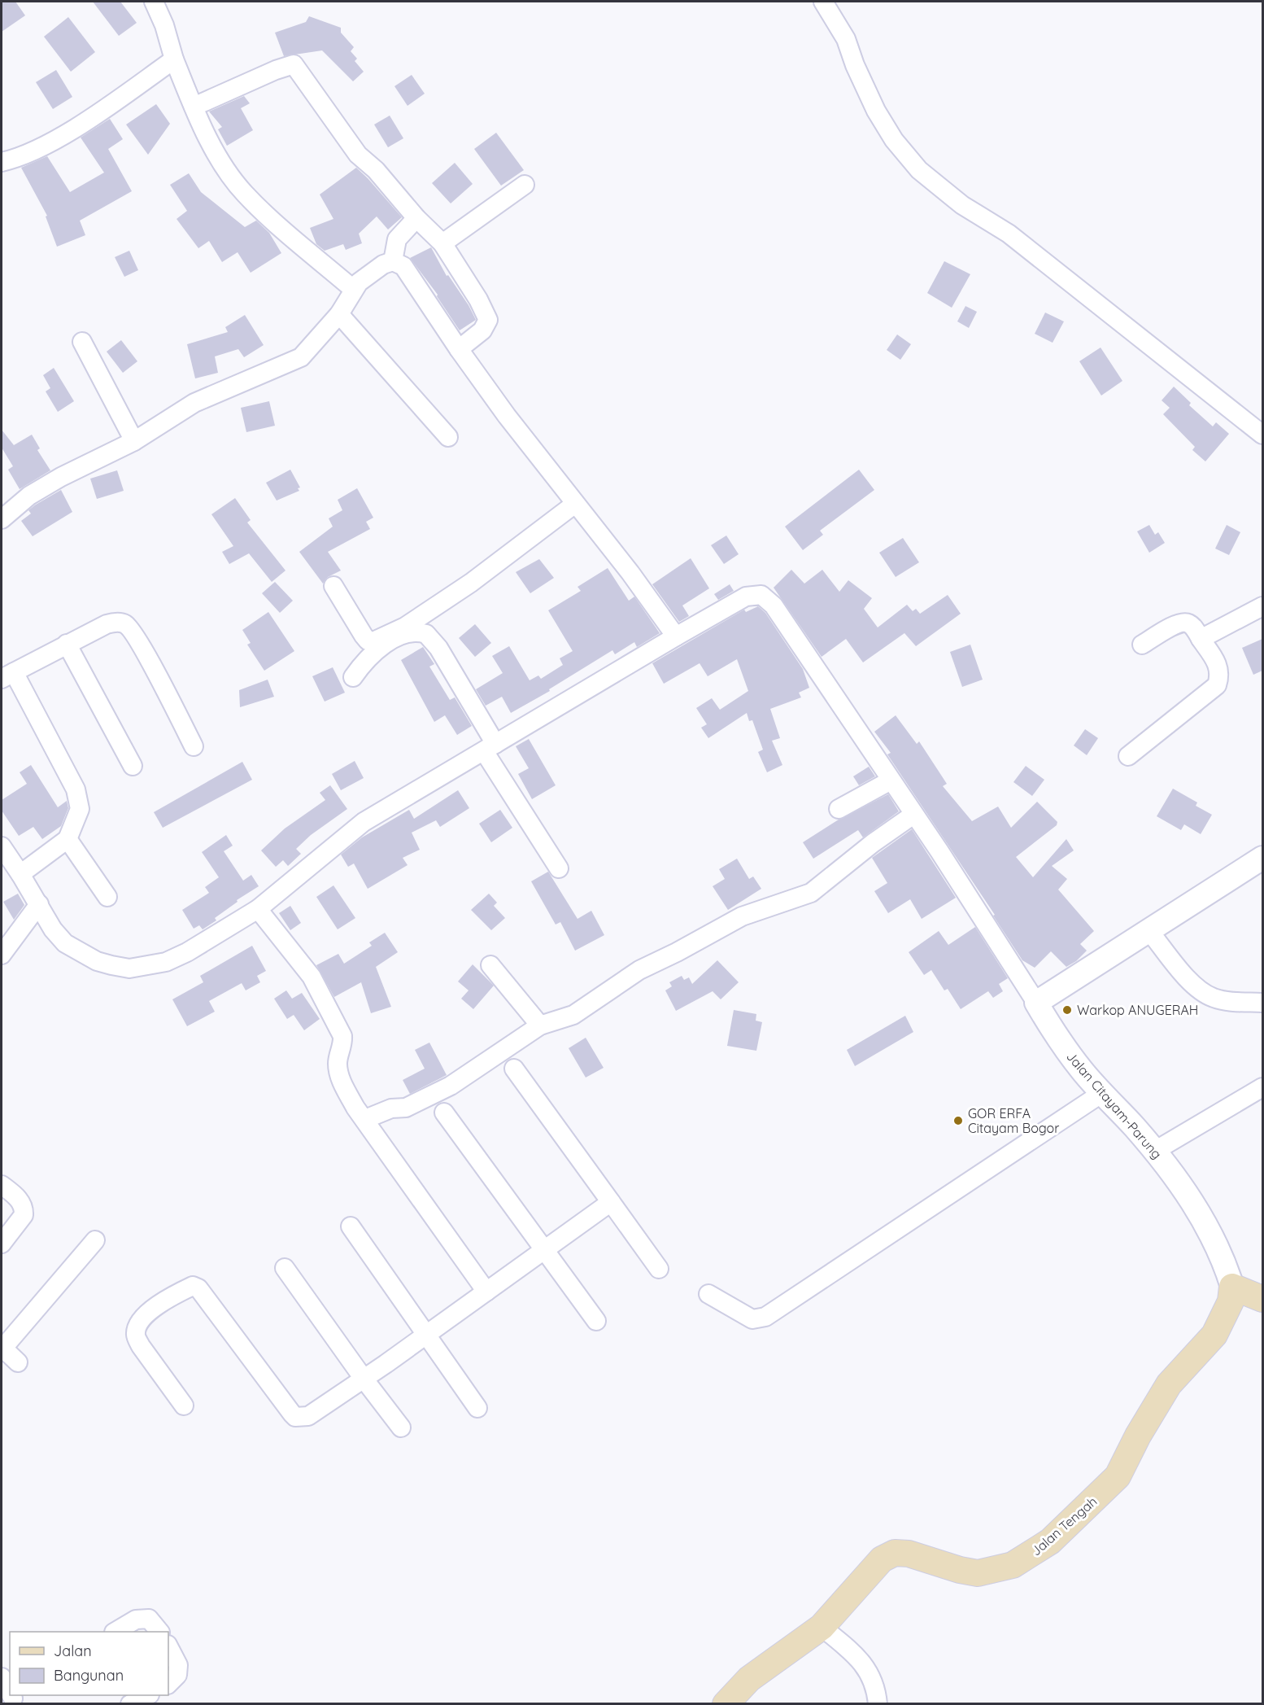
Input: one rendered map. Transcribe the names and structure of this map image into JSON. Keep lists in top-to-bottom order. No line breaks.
{"streets":{"main road":["Jalan Tengah"],"street":["Jalan Citayam-Parung"]},"crossings":[["Jalan Citayam-Parung","Jalan Tengah"]],"places":["Warkop ANUGERAH","GOR ERFA Citayam Bogor"],"legend":["Jalan","Bangunan"]}
